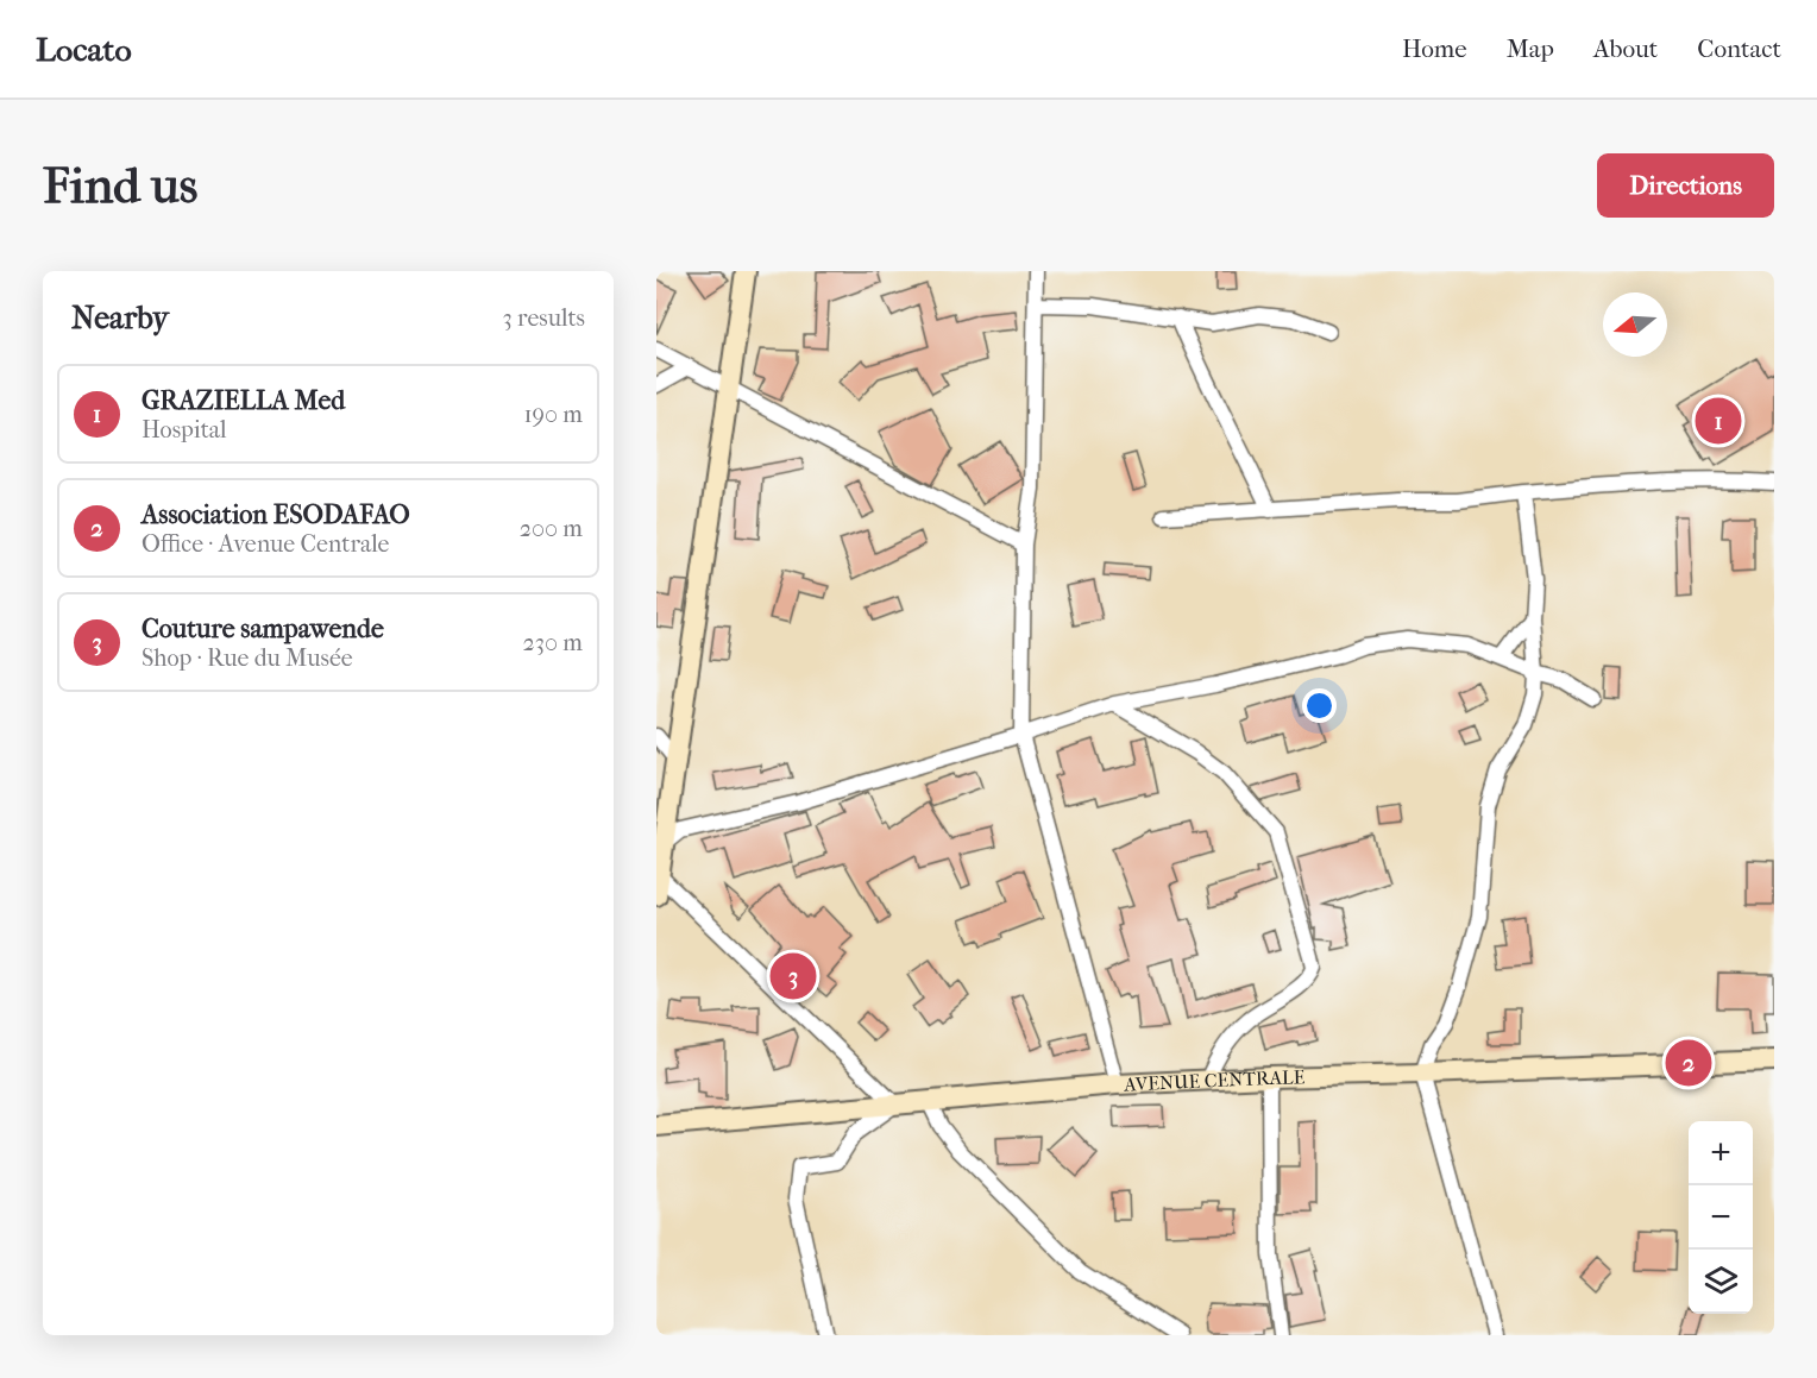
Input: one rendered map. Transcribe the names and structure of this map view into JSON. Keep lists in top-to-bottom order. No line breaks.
{"streets":{"main road":["AVENUE CENTRALE"]},"north":"left","page":{"header":"Locato","nav":["Home","Map","About","Contact"],"buttons":"Directions","title":"Find us","heading":["Nearby","3 results"],"list":[{"mark":"1","name":"GRAZIELLA Med","note":"Hospital","value":"190 m"},{"mark":"2","name":"Association ESODAFAO","note":"Office · Avenue Centrale","value":"200 m"},{"mark":"3","name":"Couture sampawende","note":"Shop · Rue du Musée","value":"230 m"}],"pins":["1","3","2"],"map_buttons":["+","−"]}}
